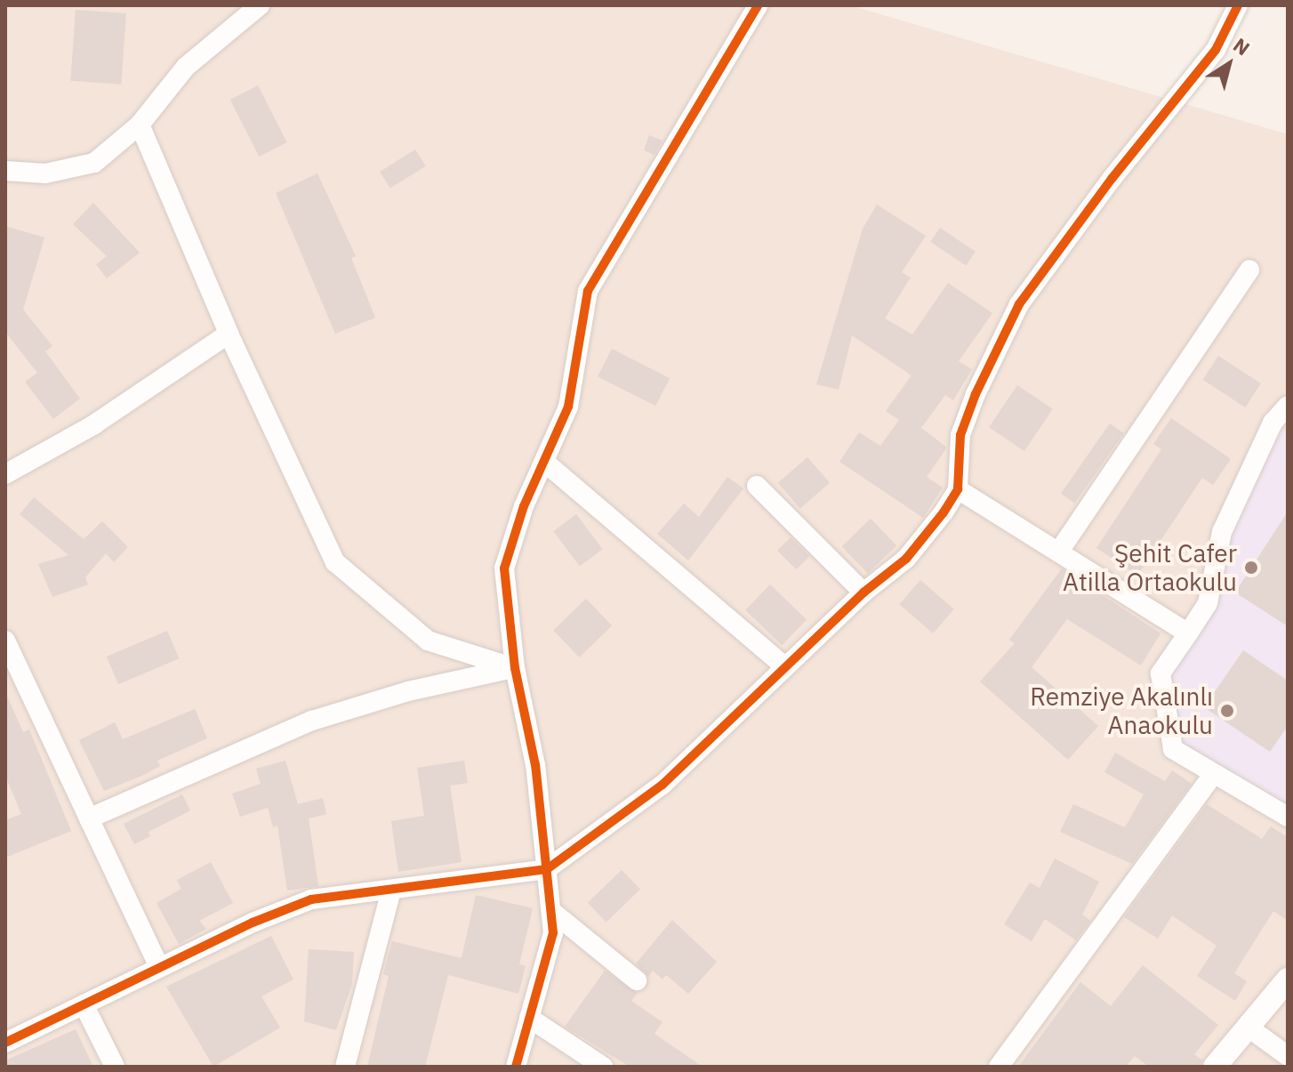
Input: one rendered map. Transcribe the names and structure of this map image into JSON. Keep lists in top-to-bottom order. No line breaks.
{"places":["Şehit Cafer Atilla Ortaokulu","Remziye Akalınlı Anaokulu"],"north":"top right"}
